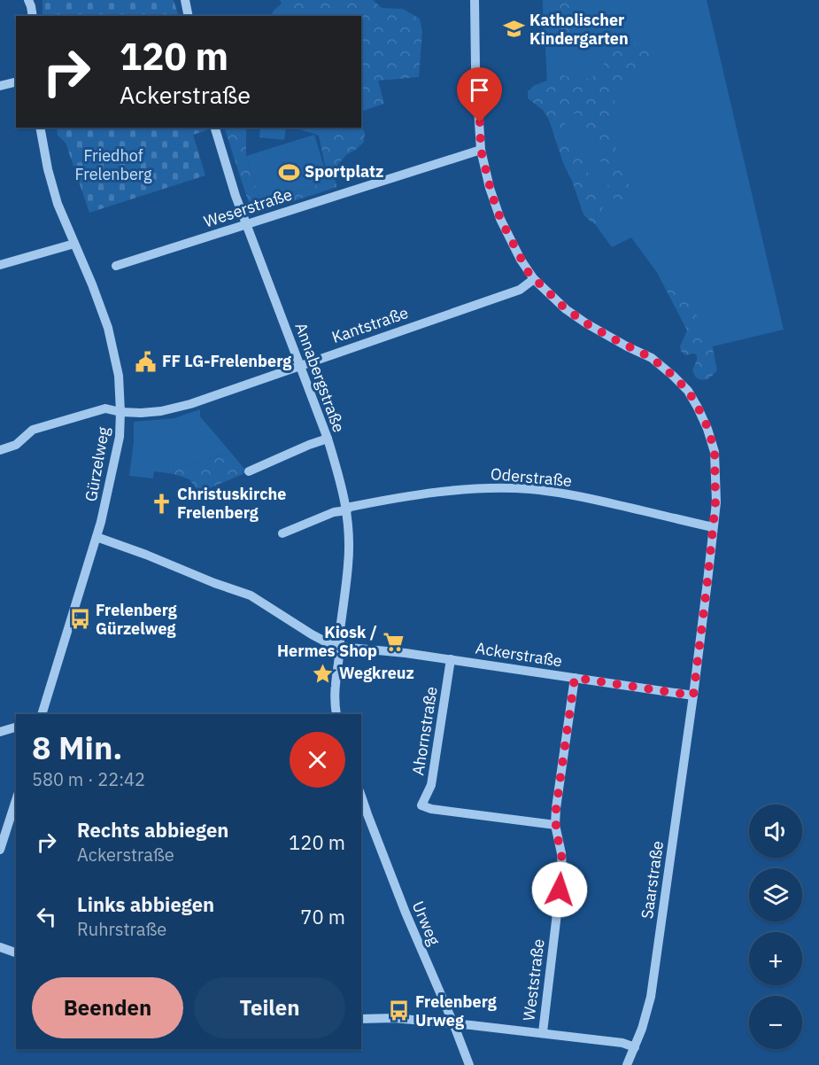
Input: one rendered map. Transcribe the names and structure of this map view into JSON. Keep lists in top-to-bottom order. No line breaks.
{"streets":{"street":["Weserstraße","Kantstraße","Annabergstraße","Gürzelweg","Oderstraße","Ackerstraße","Ahornstraße","Saarstraße","Urweg","Weststraße"]},"crossings":[["Weserstraße","Annabergstraße"],["Weserstraße","Saarstraße"],["Kantstraße","Annabergstraße"],["Kantstraße","Gürzelweg"],["Kantstraße","Saarstraße"],["Annabergstraße","Oderstraße"],["Annabergstraße","Ackerstraße"],["Gürzelweg","Ackerstraße"],["Oderstraße","Saarstraße"],["Ackerstraße","Ahornstraße"],["Ackerstraße","Saarstraße"],["Ackerstraße","Weststraße"],["Ahornstraße","Weststraße"]],"parks":["Friedhof Frelenberg"],"places":{"school or university":["Katholischer Kindergarten"],"sports":["Sportplatz"],"public building":["FF LG-Frelenberg"],"church":["Christuskirche Frelenberg"],"bus stop":["Frelenberg Gürzelweg","Frelenberg Urweg"],"supermarket":["Kiosk / Hermes Shop"],"place":["Wegkreuz"]},"page":{"turn":["120 m","Ackerstraße"],"heading":["8 Min.","580 m · 22:42"],"map_buttons":["+","−"],"list":[{"name":"Rechts abbiegen","note":"Ackerstraße","value":"120 m"},{"name":"Links abbiegen","note":"Ruhrstraße","value":"70 m"}],"buttons":["Beenden","Teilen"]}}
